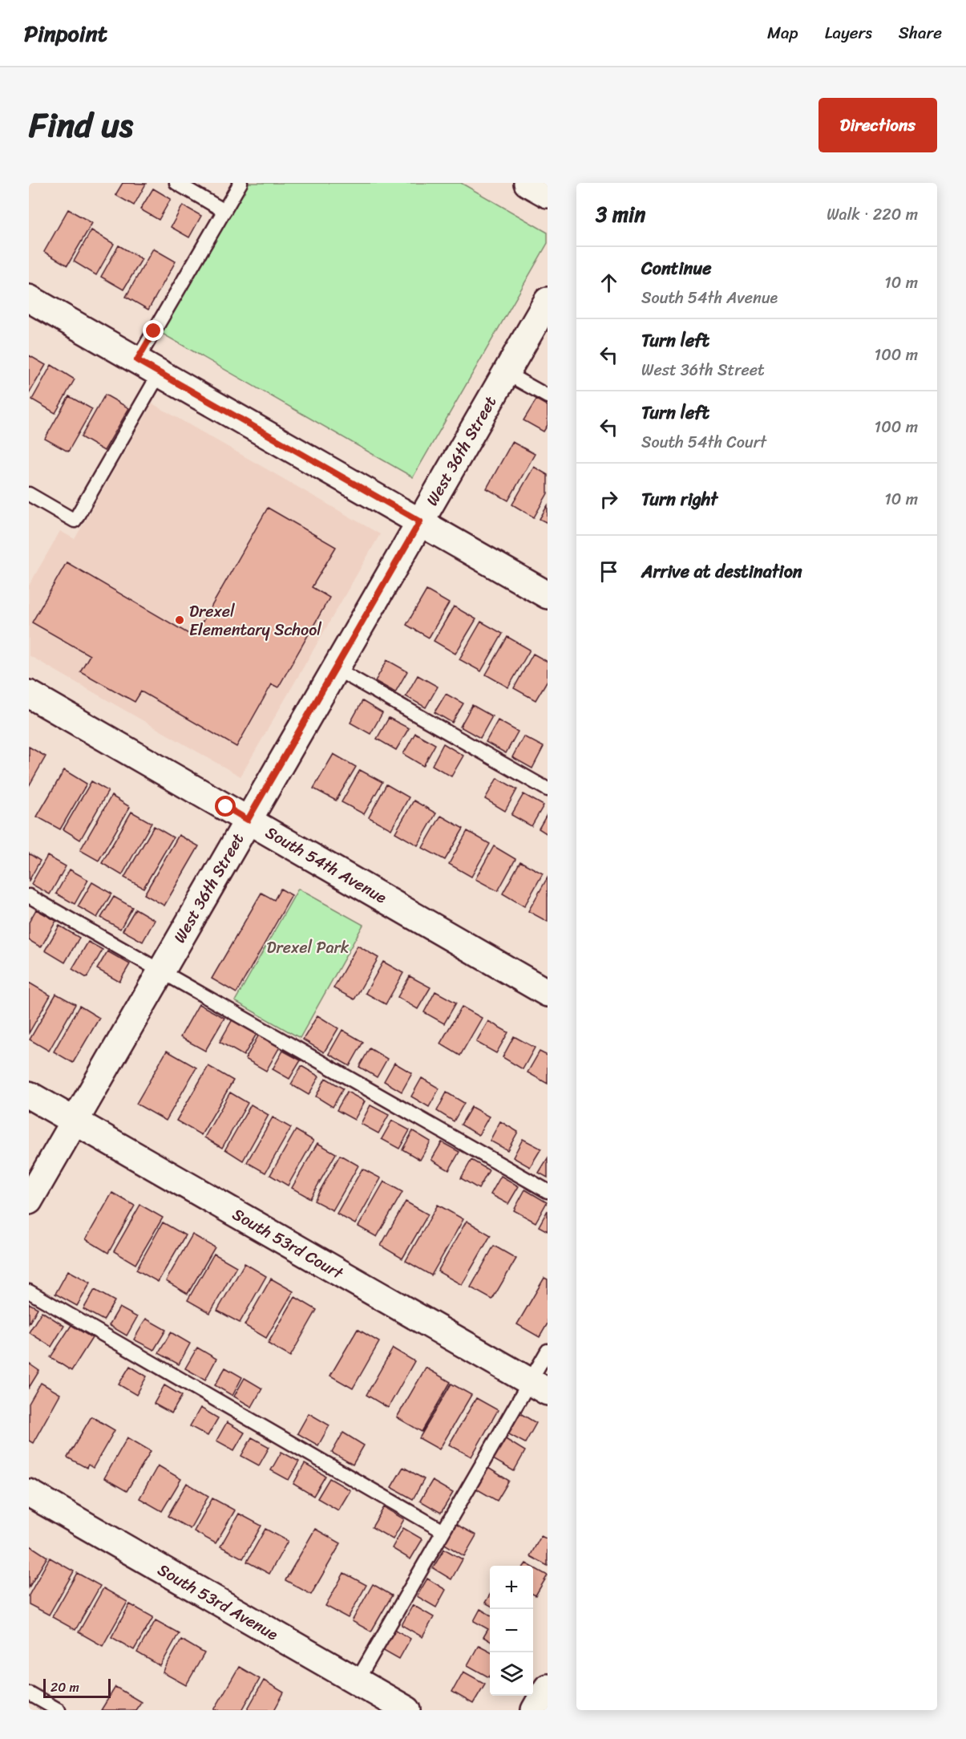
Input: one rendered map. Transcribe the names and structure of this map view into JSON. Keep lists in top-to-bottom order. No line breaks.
{"streets":{"street":["West 36th Street","South 54th Avenue","South 53rd Court","South 53rd Avenue"]},"crossings":[["West 36th Street","South 54th Avenue"],["West 36th Street","South 53rd Court"]],"parks":["Drexel Park"],"places":["Drexel Elementary School"],"scale_bar":"20 m","page":{"header":"Pinpoint","nav":["Map","Layers","Share"],"title":"Find us","buttons":"Directions","heading":["3 min","Walk · 220 m"],"list":[["Continue","South 54th Avenue","10 m"],["Turn left","West 36th Street","100 m"],["Turn left","South 54th Court","100 m"],["Turn right","10 m"],"Arrive at destination"],"map_buttons":["+","−"],"scale":"20 m"}}
